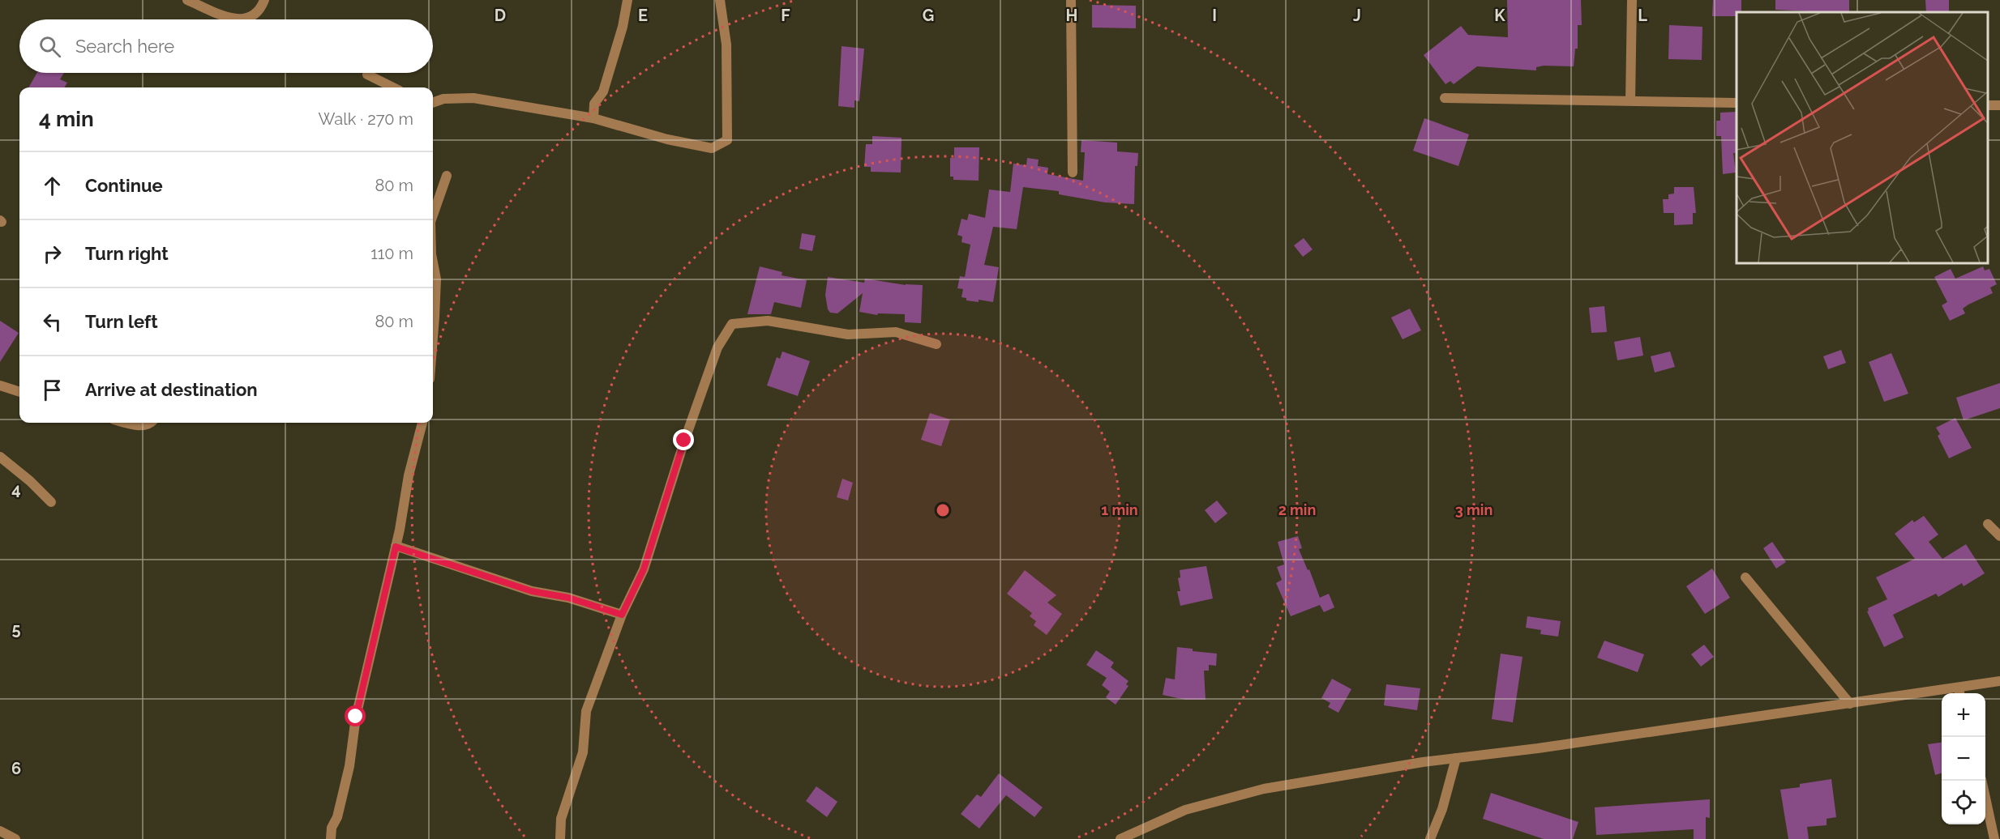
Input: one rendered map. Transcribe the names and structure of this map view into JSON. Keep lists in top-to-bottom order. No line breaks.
{"page":{"search":"Search here","heading":["4 min","Walk · 270 m"],"list":[["Continue","80 m"],["Turn right","110 m"],["Turn left","80 m"],"Arrive at destination"],"map_buttons":["+","−"]},"grid":{"columns":["D","E","F","G","H","I","J","K","L"],"rows":["4","5","6"]},"rings":["1 min","2 min","3 min"]}
